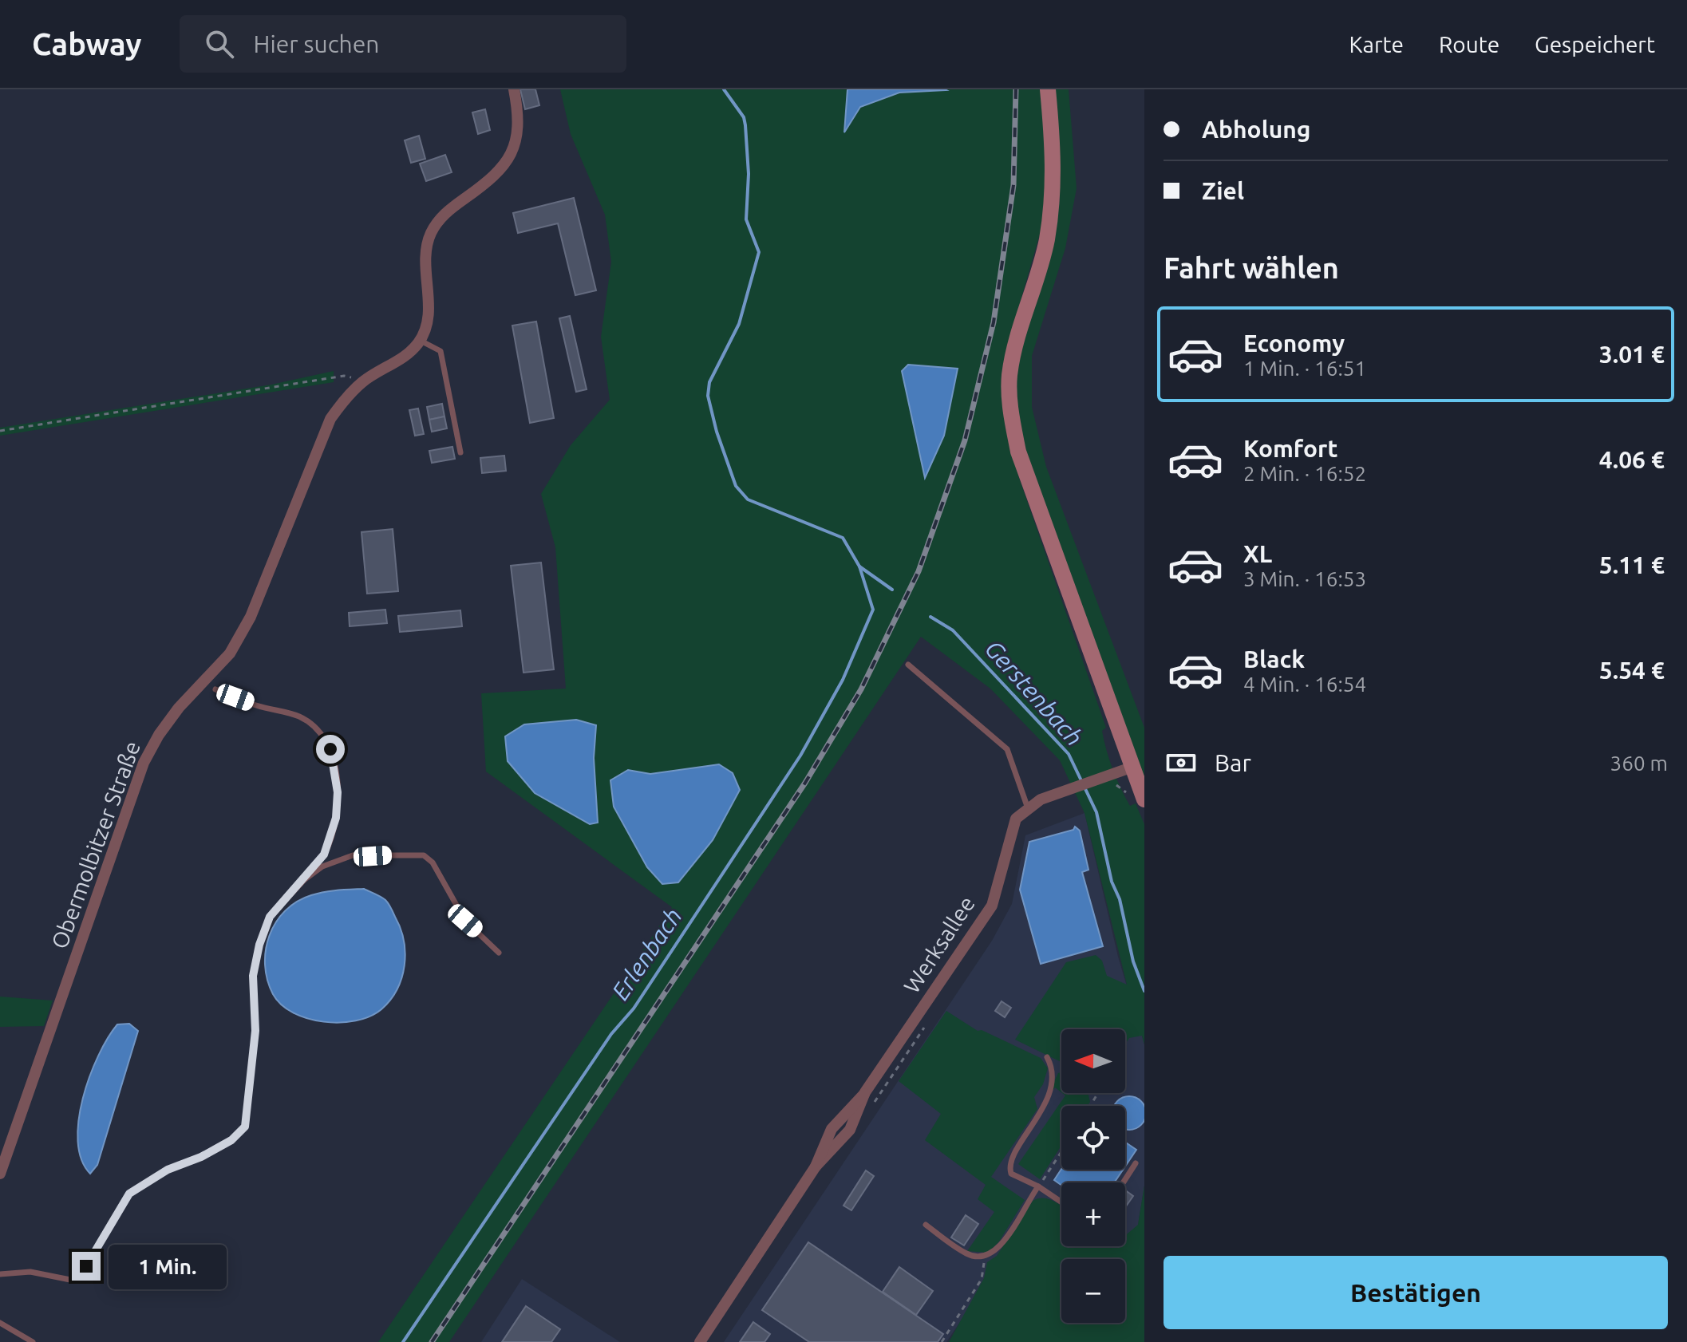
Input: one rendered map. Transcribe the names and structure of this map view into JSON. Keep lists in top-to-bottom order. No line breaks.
{"streets":{"street":["Obermolbitzer Straße","Werksallee"]},"water":["Gerstenbach","Erlenbach"],"north":"left","page":{"header":"Cabway","search":"Hier suchen","nav":["Karte","Route","Gespeichert"],"banner":["Abholung","Ziel"],"heading":"Fahrt wählen","list":[{"name":"Economy","note":"1 Min. · 16:51","value":"3.01 €"},{"name":"Komfort","note":"2 Min. · 16:52","value":"4.06 €"},{"name":"XL","note":"3 Min. · 16:53","value":"5.11 €"},{"name":"Black","note":"4 Min. · 16:54","value":"5.54 €"}],"pay":["Bar","360 m"],"map_buttons":["+","−"],"buttons":"Bestätigen","bubble":"1 Min."}}
